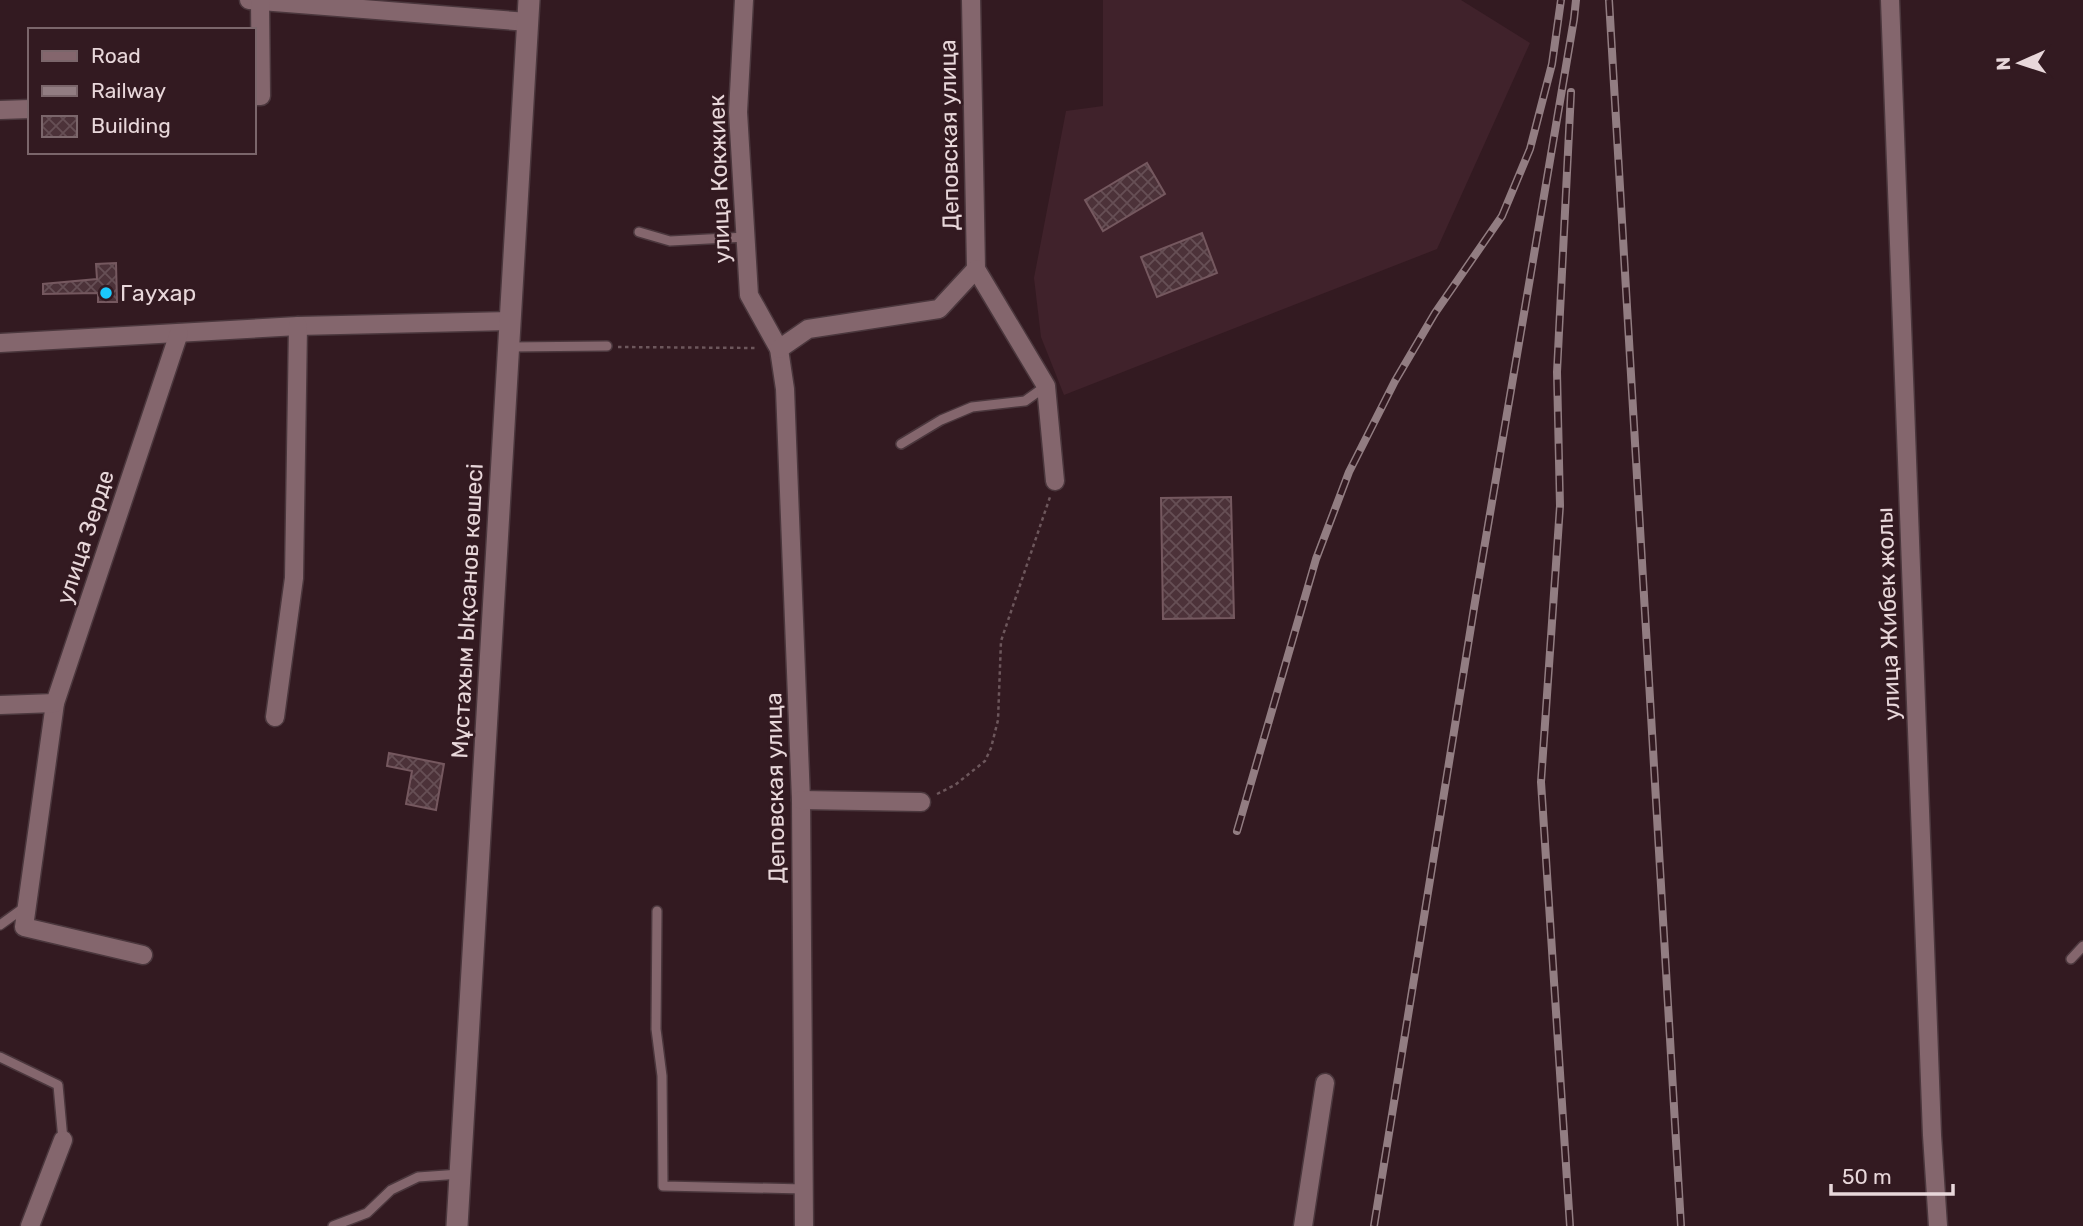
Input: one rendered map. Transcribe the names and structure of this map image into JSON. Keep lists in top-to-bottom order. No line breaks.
{"streets":{"main road":["Мұстахым Ықсанов көшесі"],"street":["Деповская улица","улица Кокжиек","улица Зерде","улица Жибек жолы"]},"crossings":[["Деповская улица","улица Кокжиек"]],"places":["Гаухар"],"legend":["Road","Railway","Building"],"scale_bar":"50 m","north":"left"}
